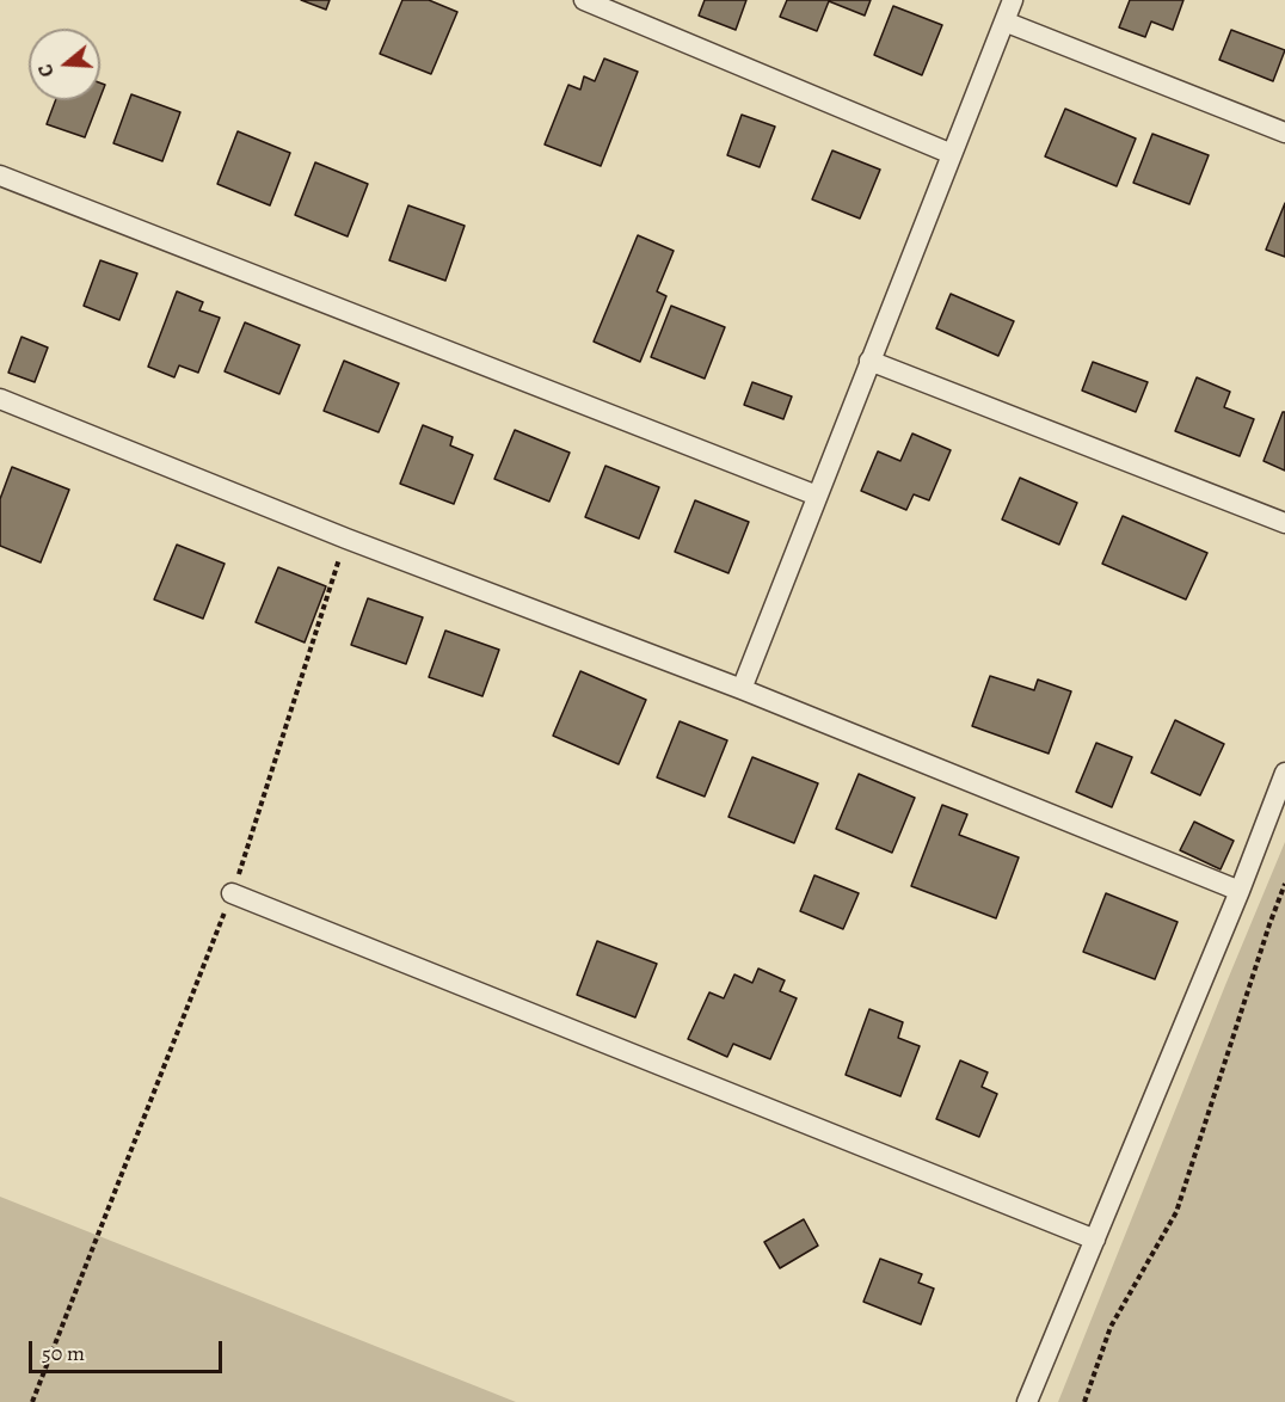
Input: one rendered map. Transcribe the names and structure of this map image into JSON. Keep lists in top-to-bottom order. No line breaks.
{"scale_bar":"50 m","north":"left"}
